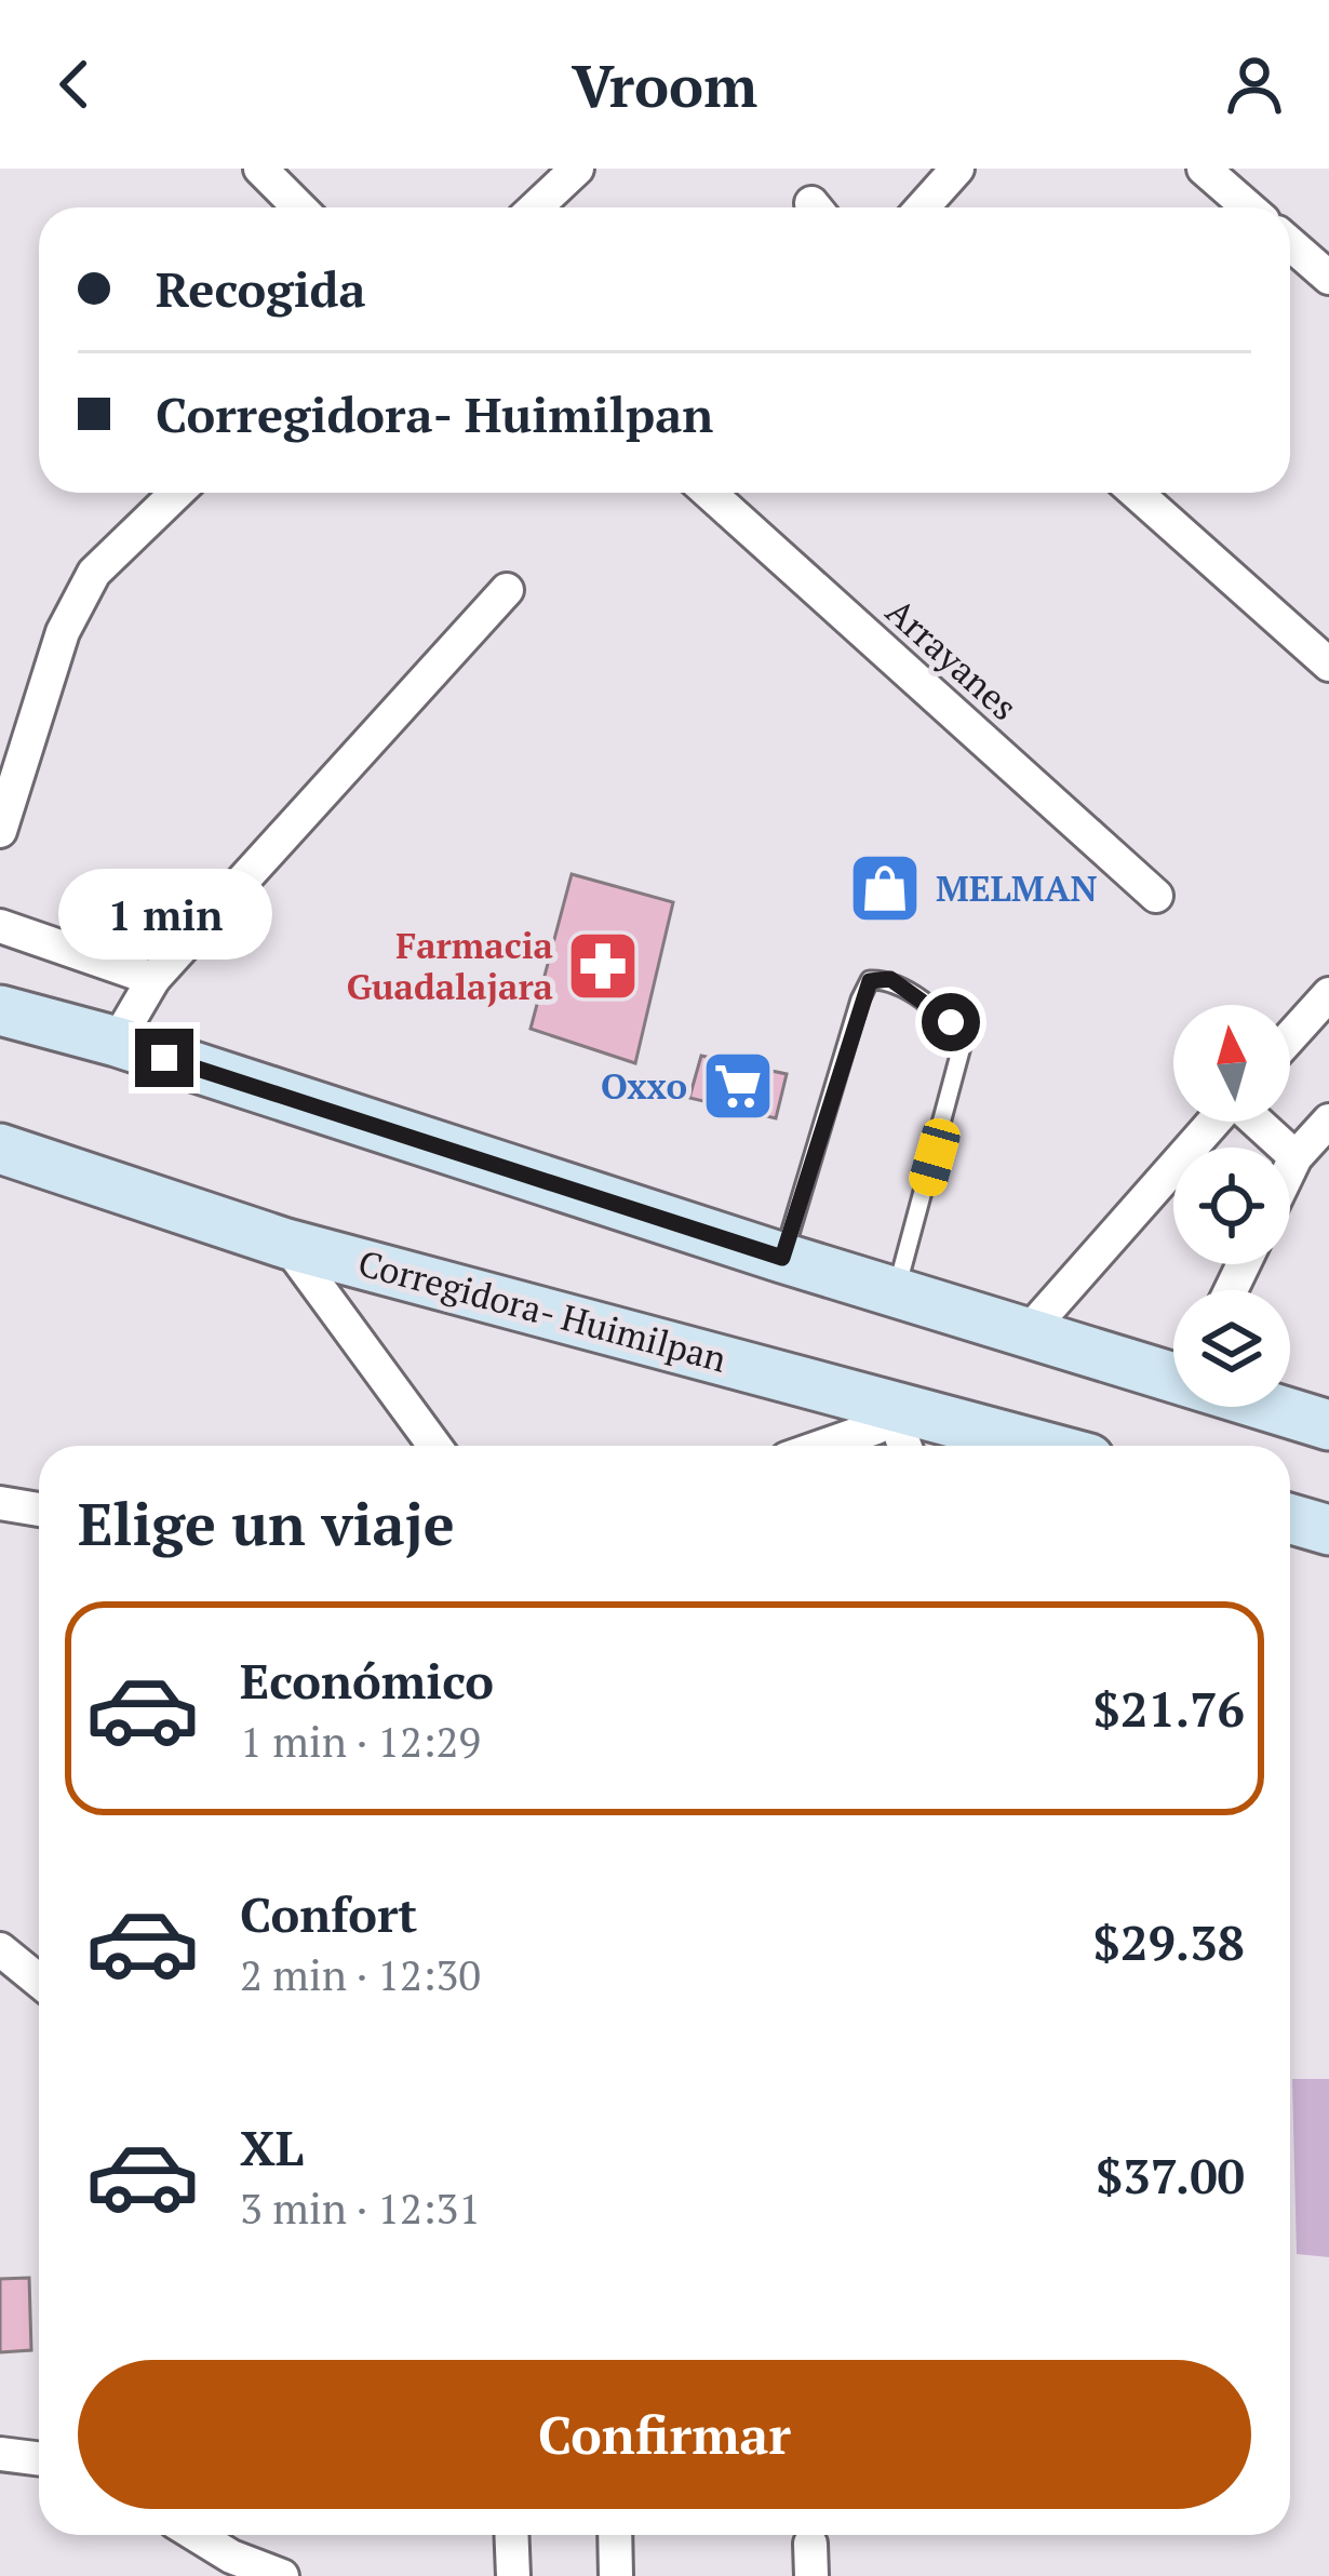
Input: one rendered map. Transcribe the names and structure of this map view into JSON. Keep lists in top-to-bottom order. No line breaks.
{"streets":{"main road":["Corregidora- Huimilpan"],"street":["Arrayanes"]},"places":{"shop":["MELMAN"],"pharmacy":["Farmacia Guadalajara"],"supermarket":["Oxxo"]},"north":"top","page":{"header":"Vroom","banner":["Recogida","Corregidora- Huimilpan"],"bubble":"1 min","heading":"Elige un viaje","list":[{"name":"Económico","note":"1 min · 12:29","value":"$21.76"},{"name":"Confort","note":"2 min · 12:30","value":"$29.38"},{"name":"XL","note":"3 min · 12:31","value":"$37.00"}],"buttons":"Confirmar"}}
